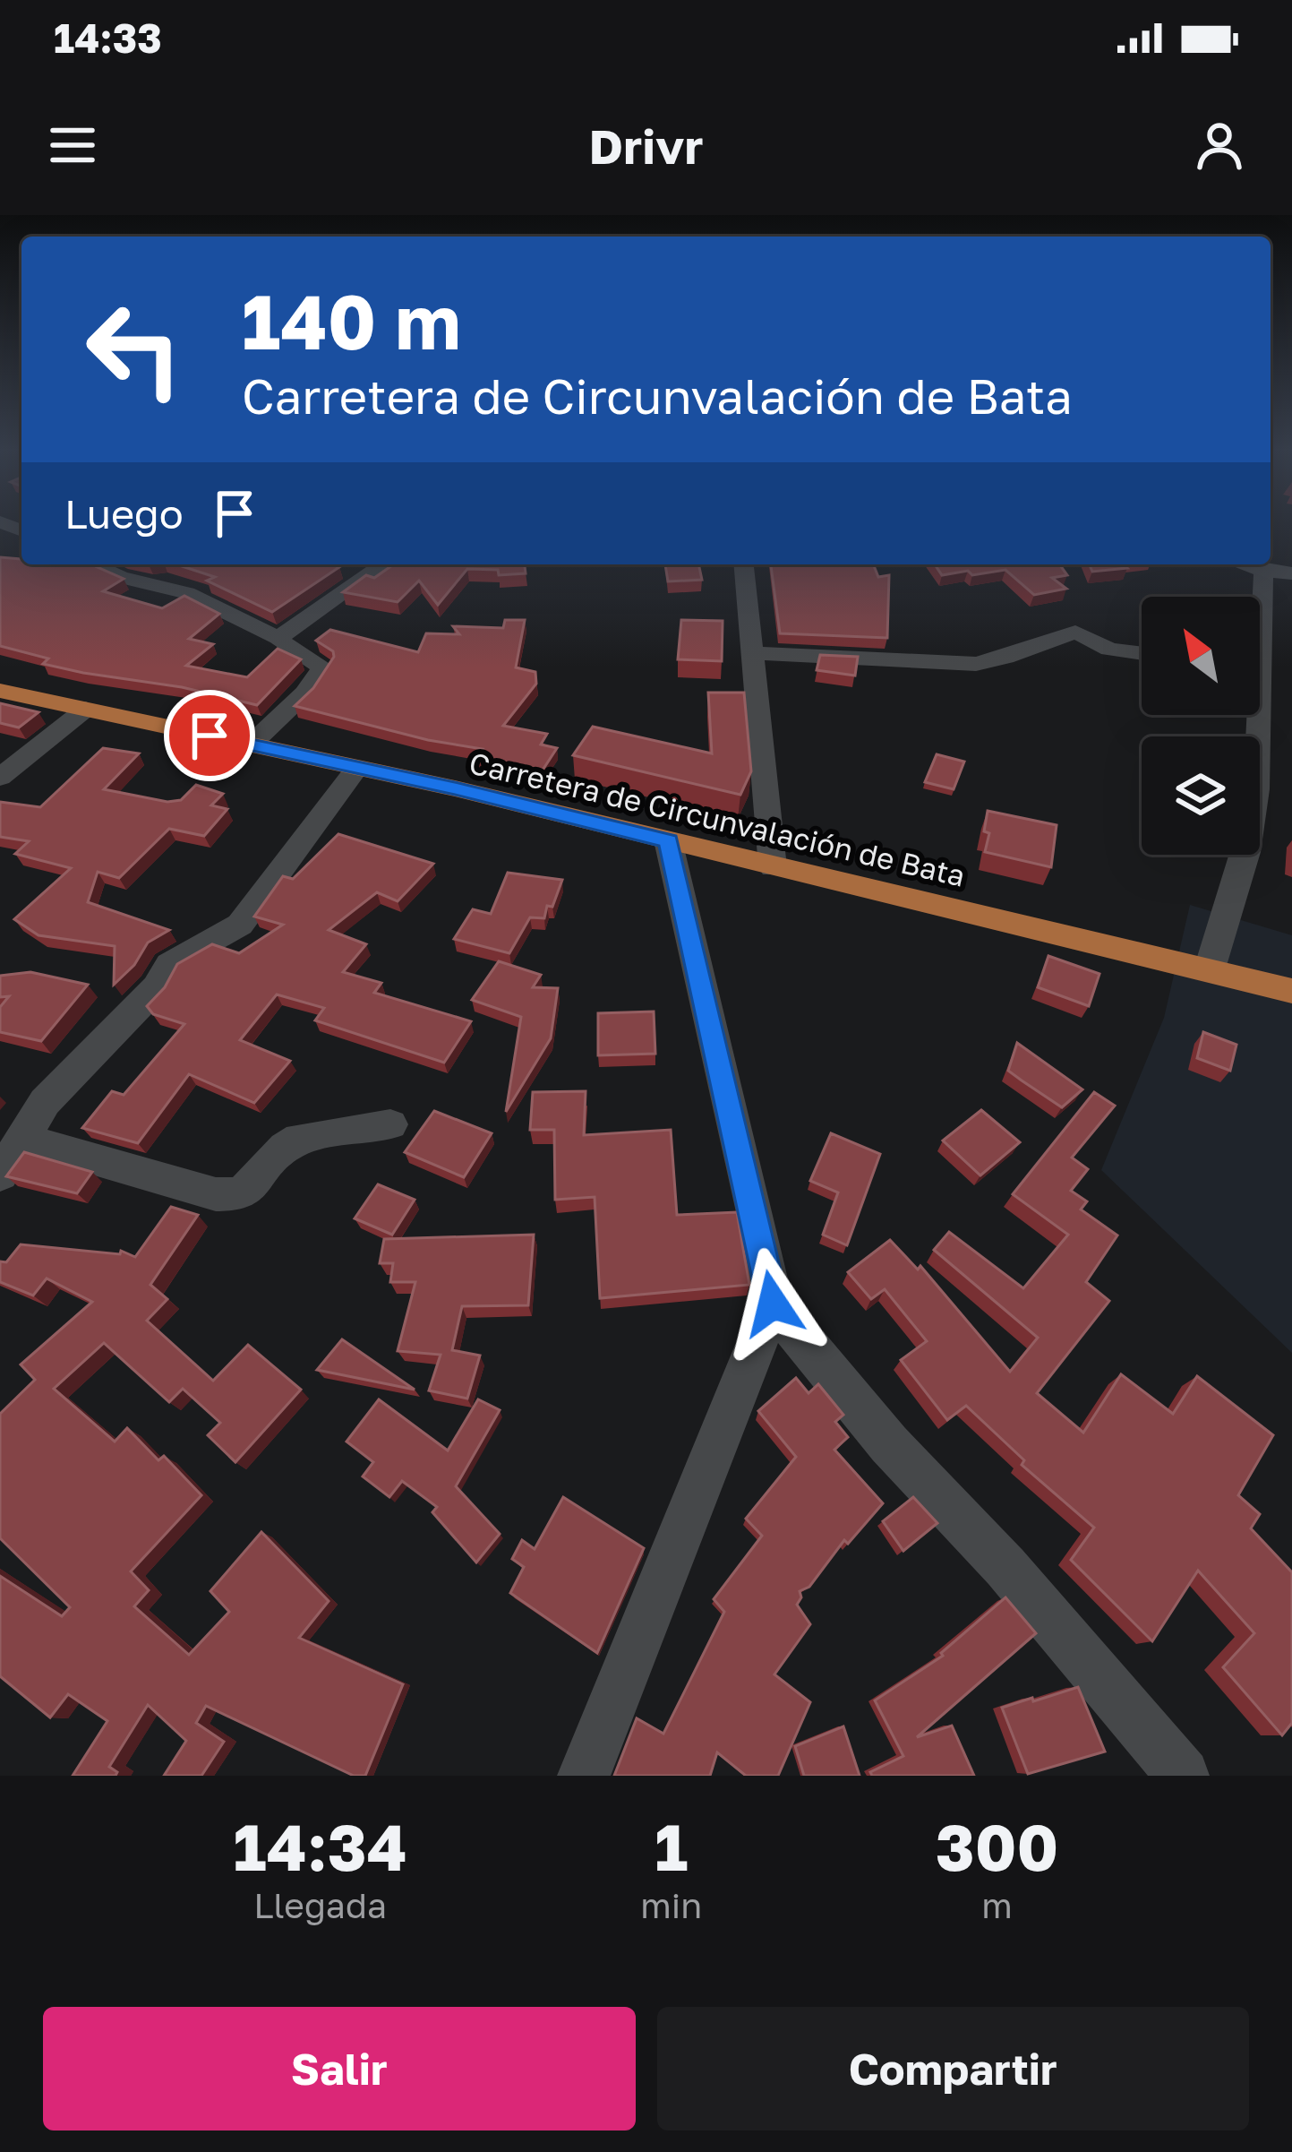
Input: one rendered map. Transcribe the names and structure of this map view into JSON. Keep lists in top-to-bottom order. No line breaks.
{"streets":{"main road":["Carretera de Circunvalación de Bata"]},"north":"top left","page":{"status":"14:33","header":"Drivr","turn":["140 m","Carretera de Circunvalación de Bata"],"then":"Luego","eta":["14:34","Llegada","1","min","300","m"],"buttons":["Salir","Compartir"]}}
